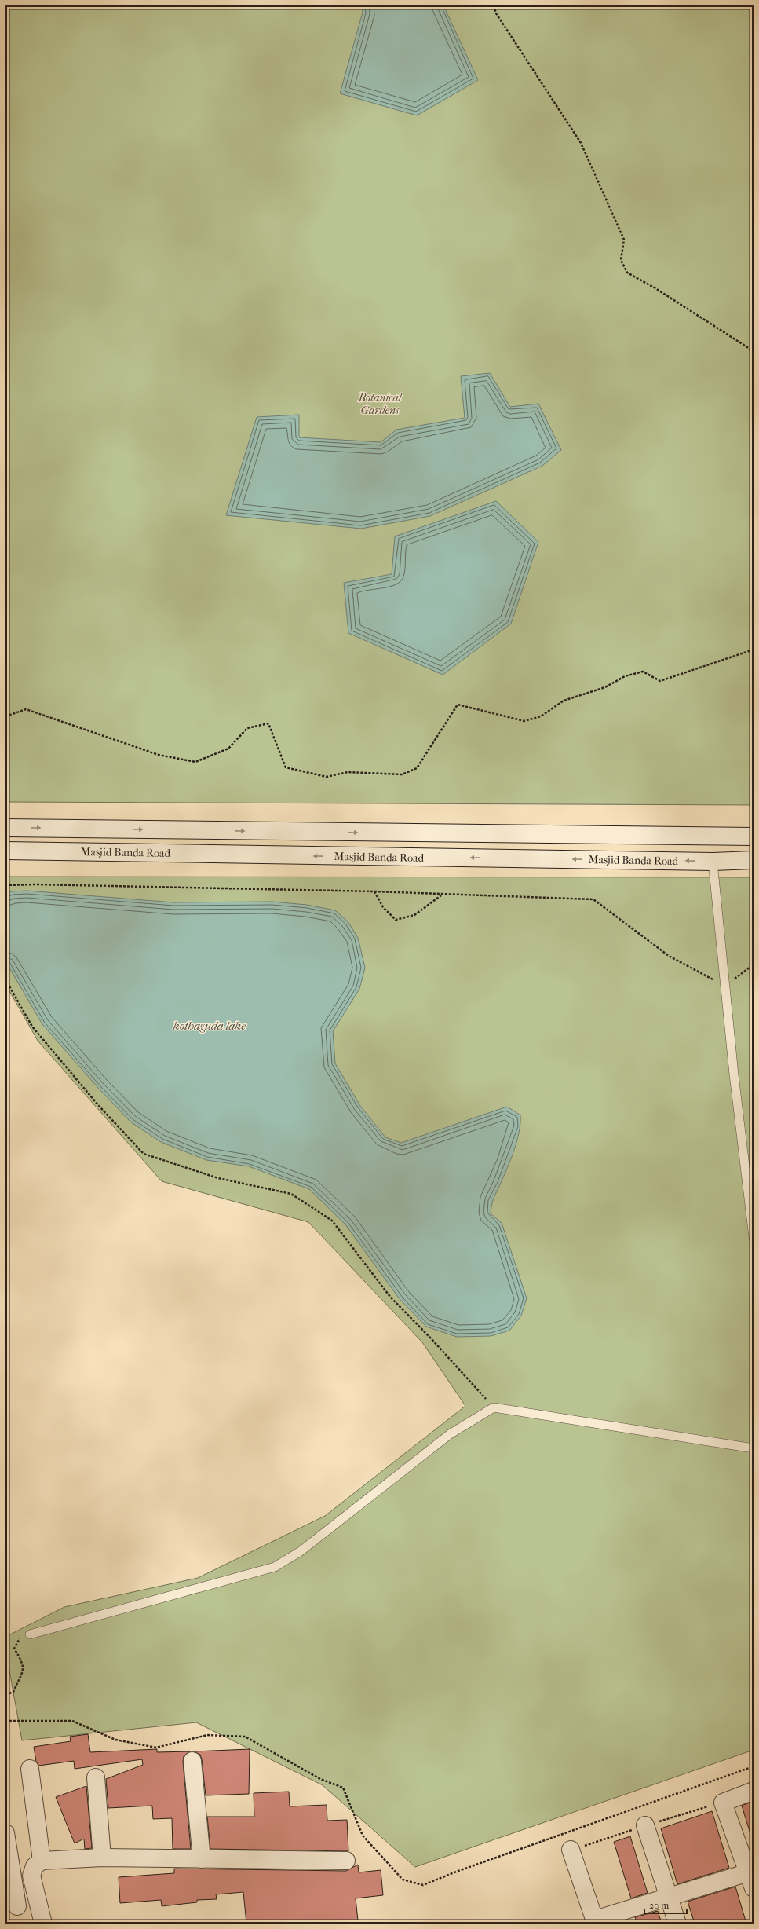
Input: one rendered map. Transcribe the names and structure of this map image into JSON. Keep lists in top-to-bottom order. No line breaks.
{"streets":{"main road":["Masjid Banda Road"]},"water":["kothaguda lake"],"parks":["Botanical Gardens"],"scale_bar":"20 m"}
